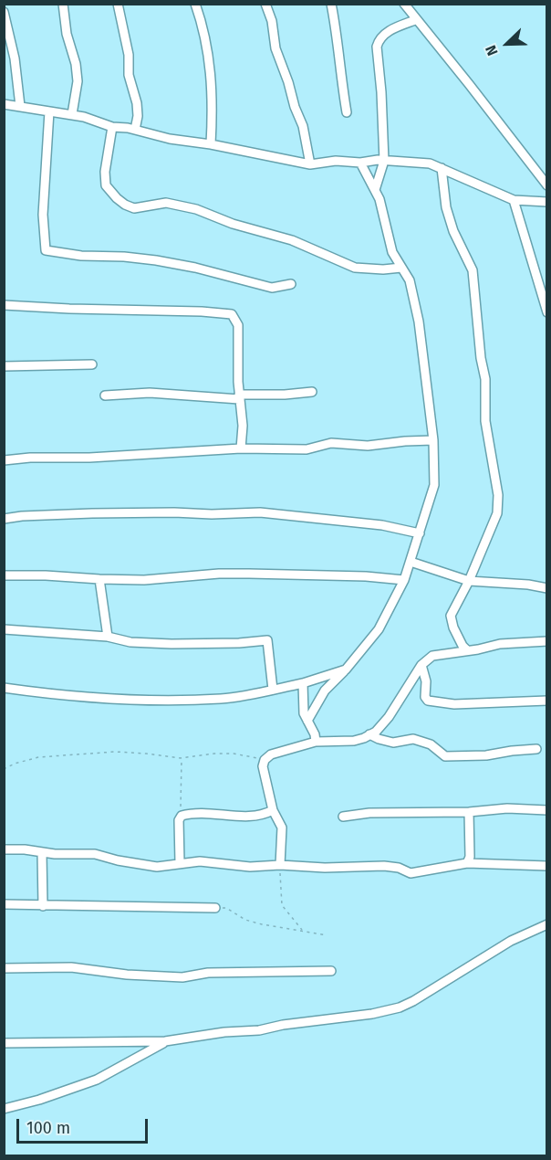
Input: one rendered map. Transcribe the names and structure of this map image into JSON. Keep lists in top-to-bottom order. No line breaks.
{"scale_bar":"100 m","north":"bottom left"}
